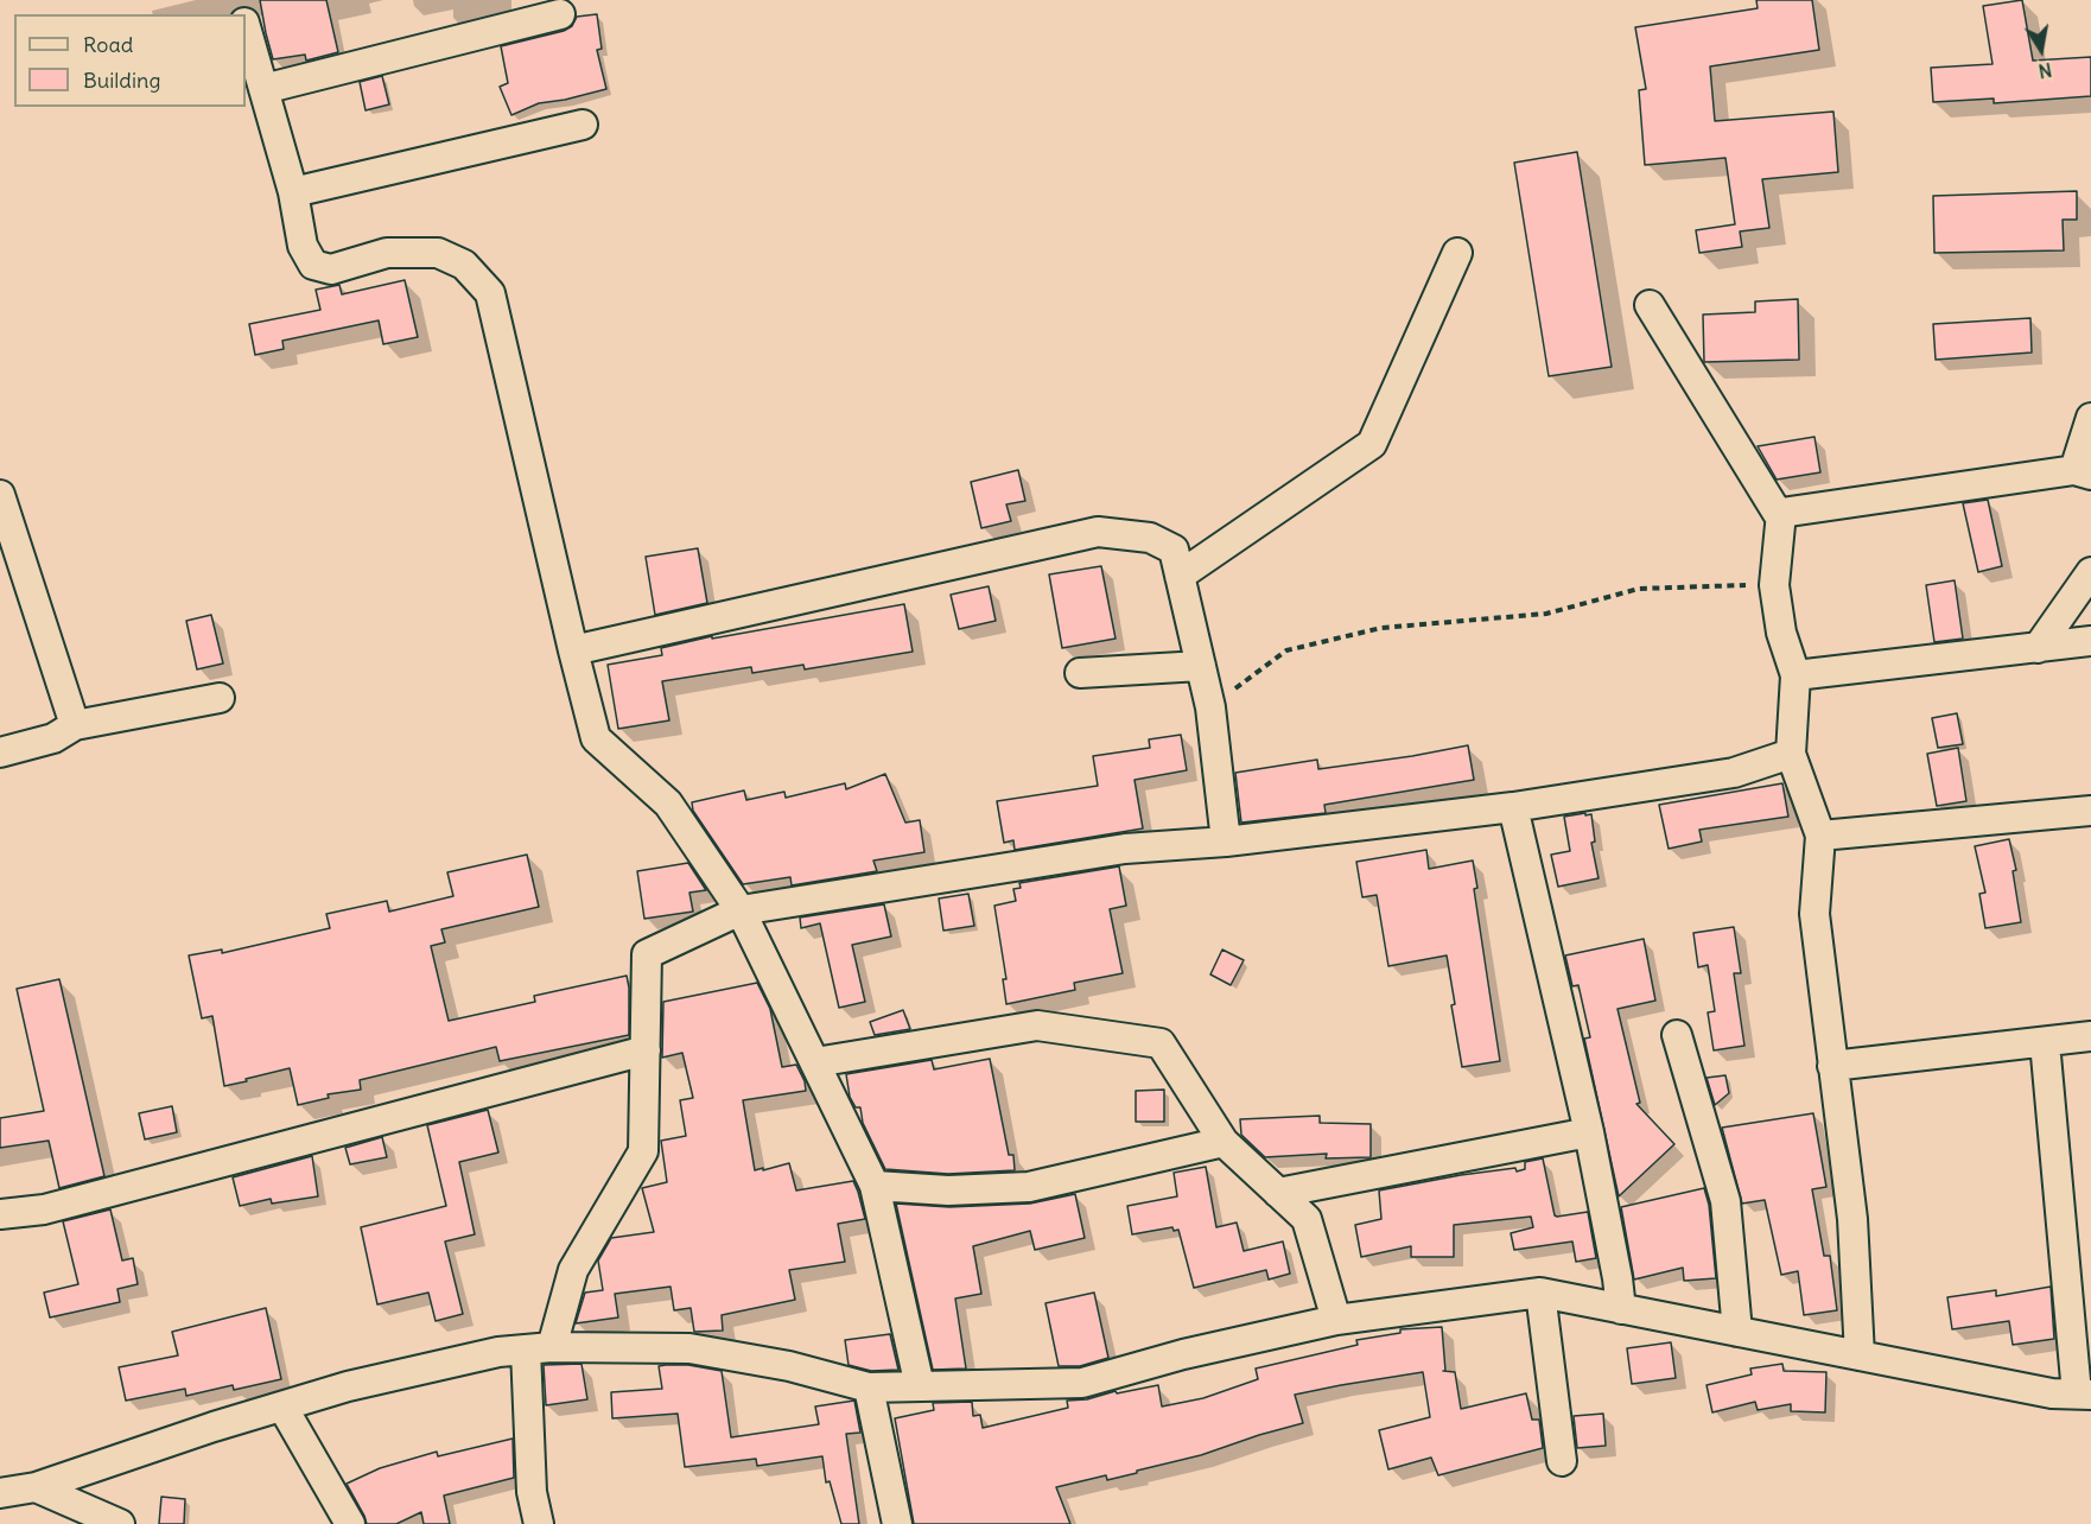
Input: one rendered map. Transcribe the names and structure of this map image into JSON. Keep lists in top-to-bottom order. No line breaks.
{"legend":["Road","Building"],"north":"bottom"}
